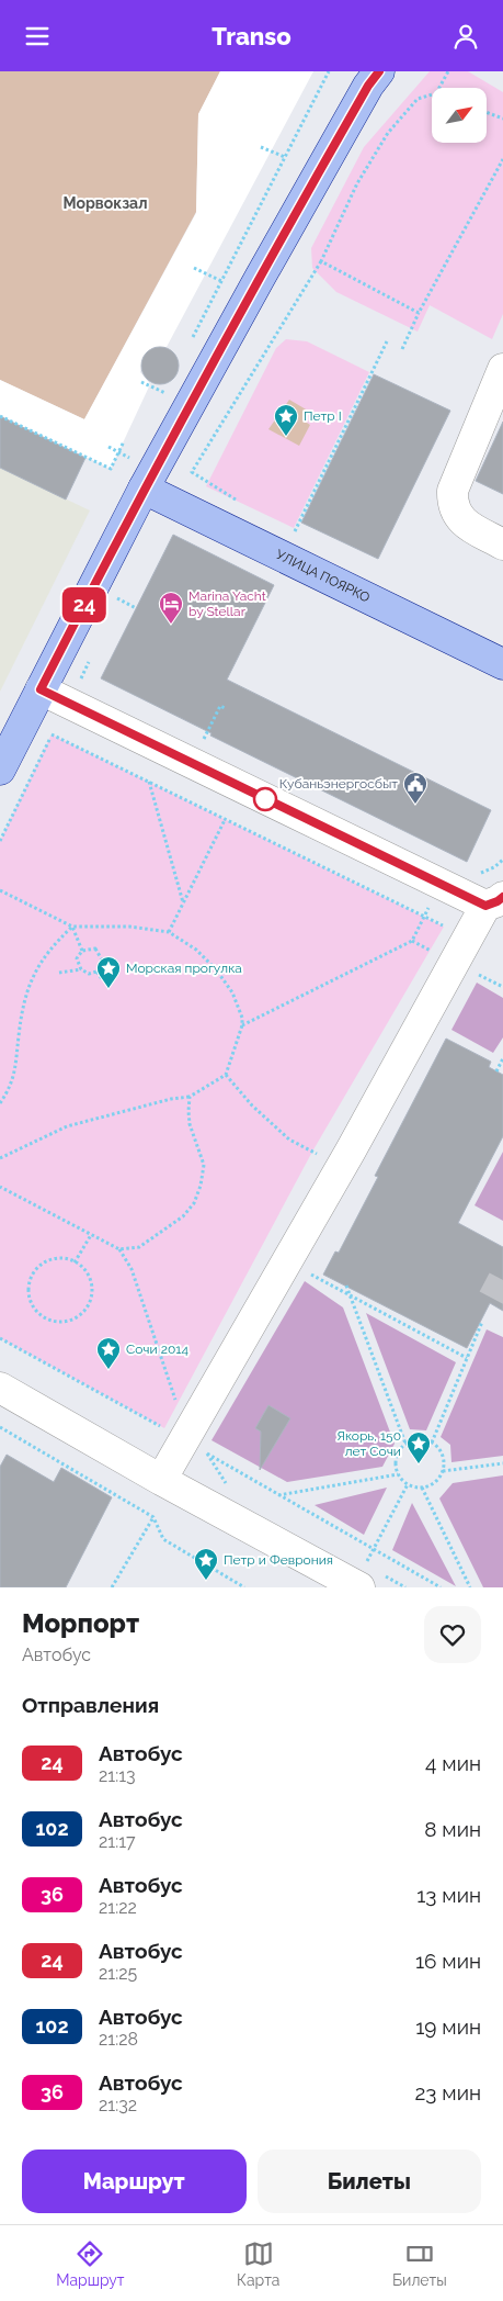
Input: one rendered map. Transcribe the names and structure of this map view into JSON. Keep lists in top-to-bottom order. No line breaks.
{"streets":{"main road":["УЛИЦА ПОЯРКО"]},"districts":["Морвокзал"],"places":{"place":["Петр I","Морская прогулка","Сочи 2014","Якорь, 150 лет Сочи","Петр и Феврония"],"hotel":["Marina Yacht by Stellar"],"public building":["Кубаньэнергосбыт"]},"lines":["bus line 24"],"north":"top right","page":{"header":"Transo","on_map":"24","heading":[["Морпорт","Автобус"],"Отправления"],"list":[{"mark":"24","name":"Автобус","note":"21:13","value":"4 мин"},{"mark":"102","name":"Автобус","note":"21:17","value":"8 мин"},{"mark":"36","name":"Автобус","note":"21:22","value":"13 мин"},{"mark":"24","name":"Автобус","note":"21:25","value":"16 мин"},{"mark":"102","name":"Автобус","note":"21:28","value":"19 мин"},{"mark":"36","name":"Автобус","note":"21:32","value":"23 мин"}],"buttons":["Маршрут","Билеты"],"tabs":["Маршрут","Карта","Билеты"]}}
